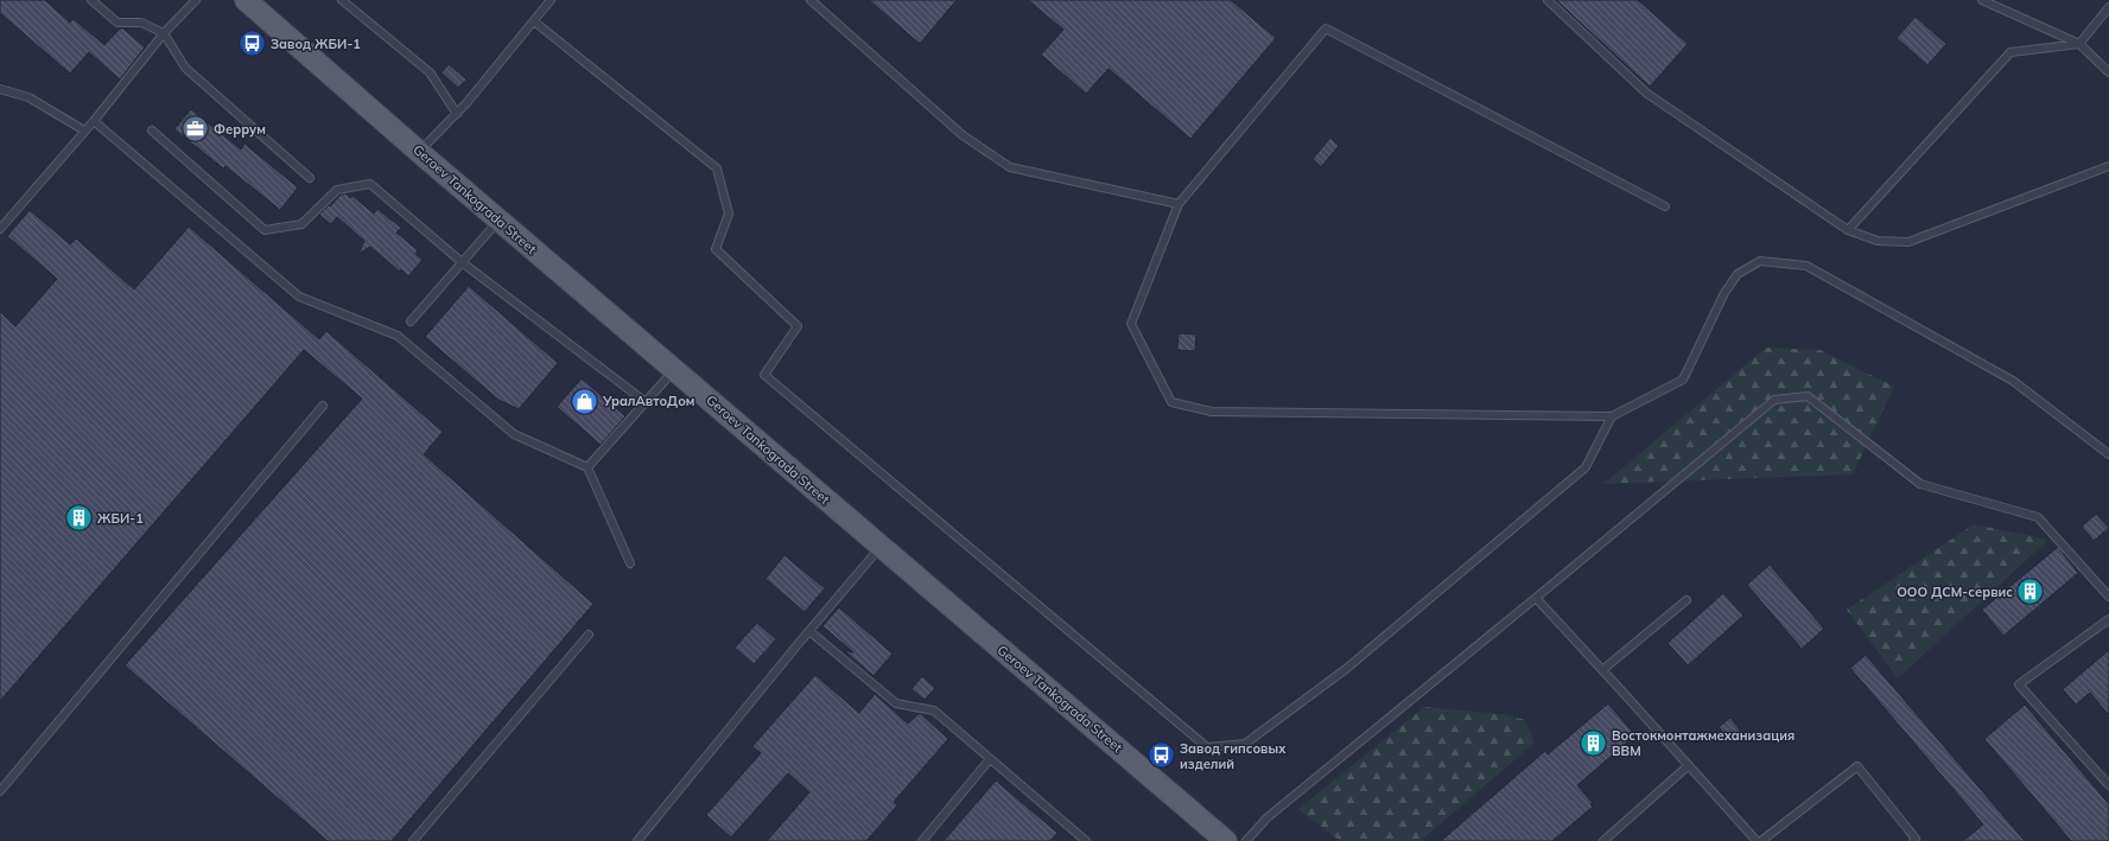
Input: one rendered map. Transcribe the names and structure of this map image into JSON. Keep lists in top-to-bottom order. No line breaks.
{"streets":{"main road":["Geroev Tankograda Street"]},"places":{"bus stop":["Завод ЖБИ-1","Завод гипсовых изделий"],"office":["Феррум"],"shop":["УралАвтоДом"],"building":["ЖБИ-1","ООО ДСМ-сервис","Востокмонтажмеханизация ВВМ"]}}
